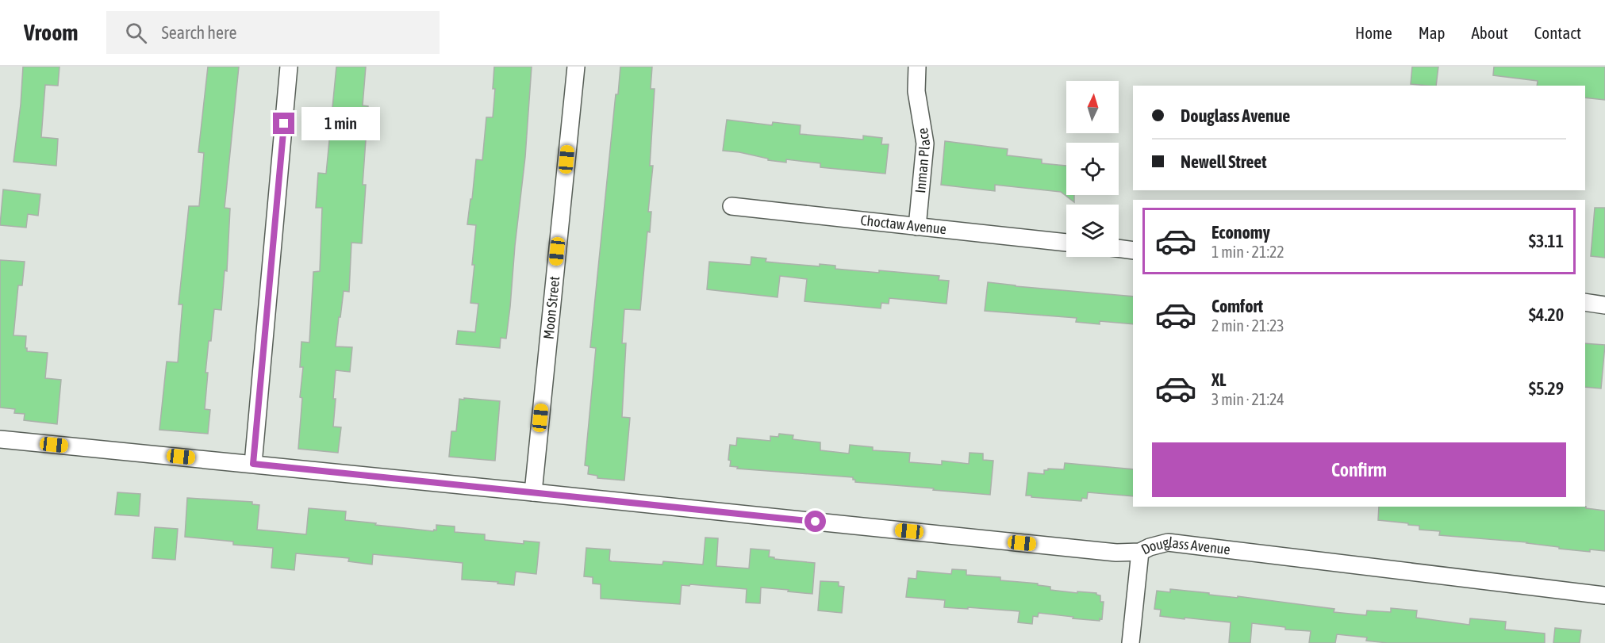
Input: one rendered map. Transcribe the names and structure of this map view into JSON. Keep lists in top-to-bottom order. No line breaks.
{"streets":{"street":["Inman Place","Choctaw Avenue","Moon Street","Douglass Avenue"]},"crossings":[["Inman Place","Choctaw Avenue"],["Moon Street","Douglass Avenue"]],"north":"top","page":{"header":"Vroom","search":"Search here","nav":["Home","Map","About","Contact"],"banner":["Douglass Avenue","Newell Street"],"bubble":"1 min","list":[{"name":"Economy","note":"1 min · 21:22","value":"$3.11"},{"name":"Comfort","note":"2 min · 21:23","value":"$4.20"},{"name":"XL","note":"3 min · 21:24","value":"$5.29"}],"buttons":"Confirm"}}
